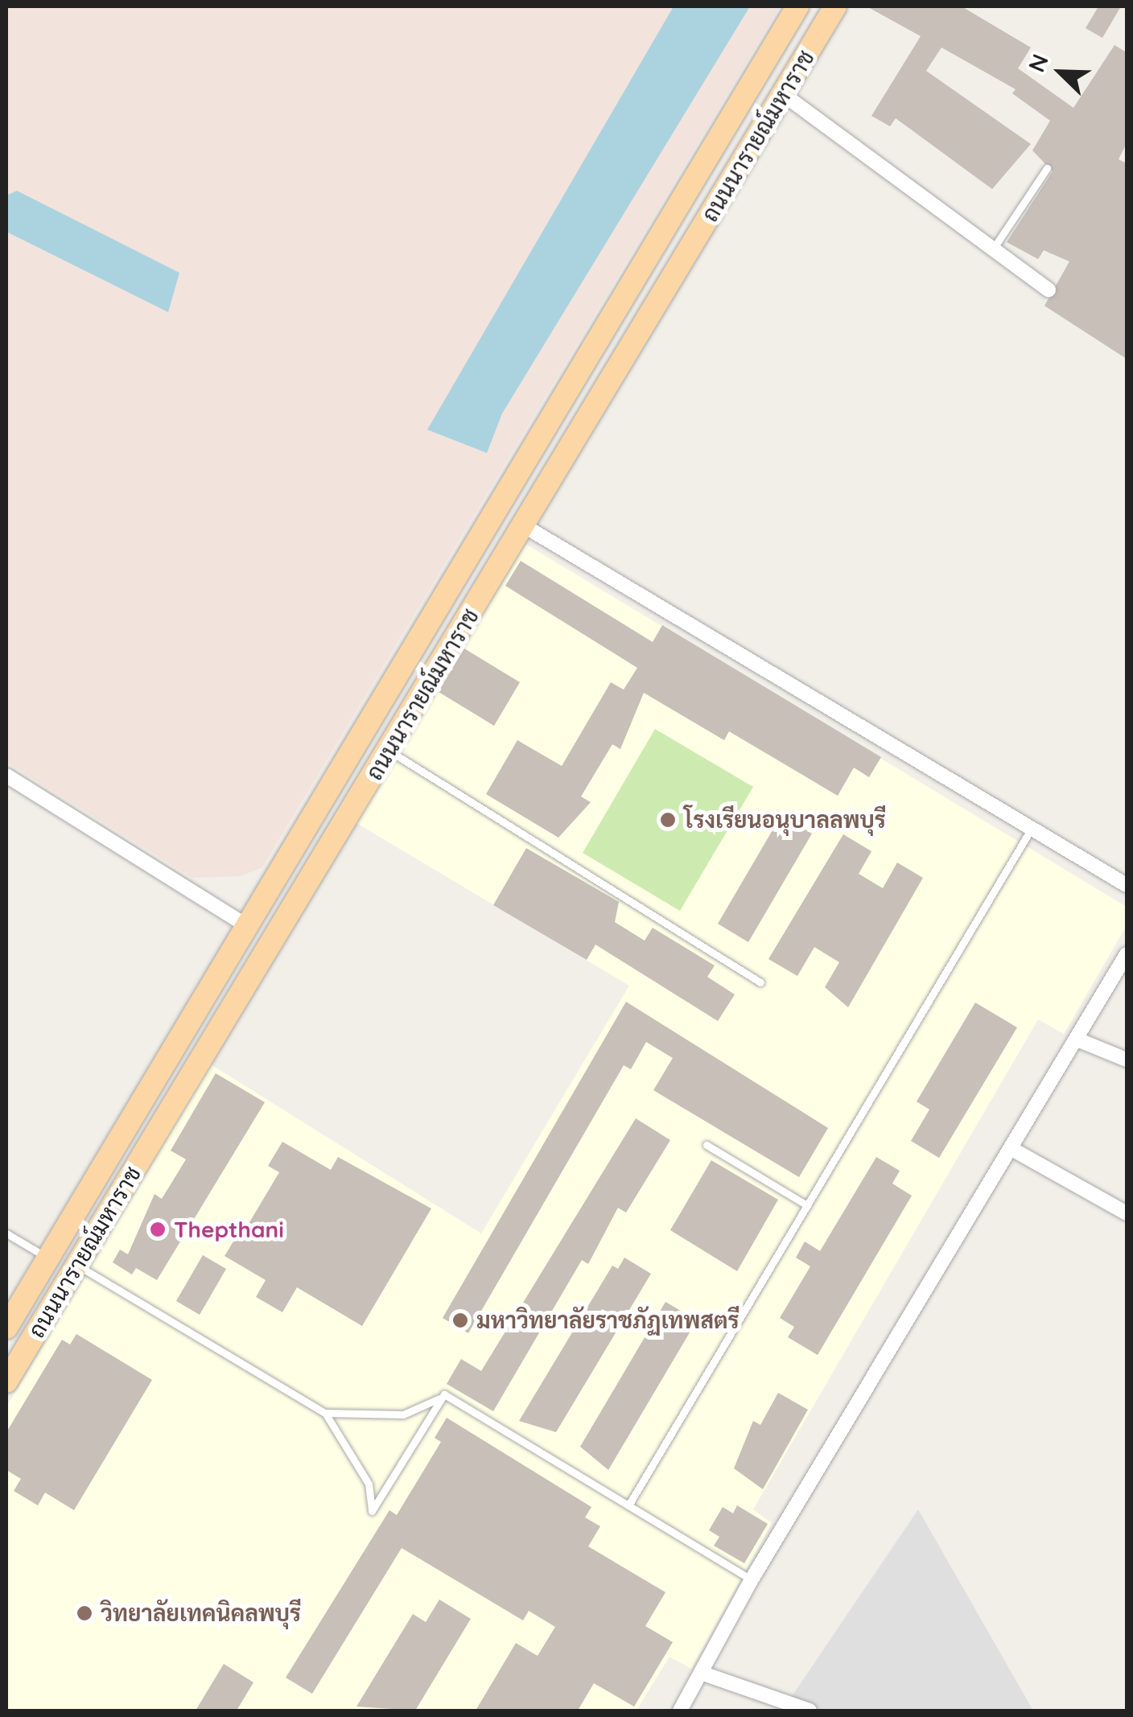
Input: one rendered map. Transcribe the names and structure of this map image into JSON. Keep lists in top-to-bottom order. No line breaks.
{"streets":{"main road":["ถนนนารายณ์มหาราช"]},"places":["โรงเรียนอนุบาลลพบุรี","Thepthani","มหาวิทยาลัยราชภัฏเทพสตรี","วิทยาลัยเทคนิคลพบุรี"],"north":"top left"}
